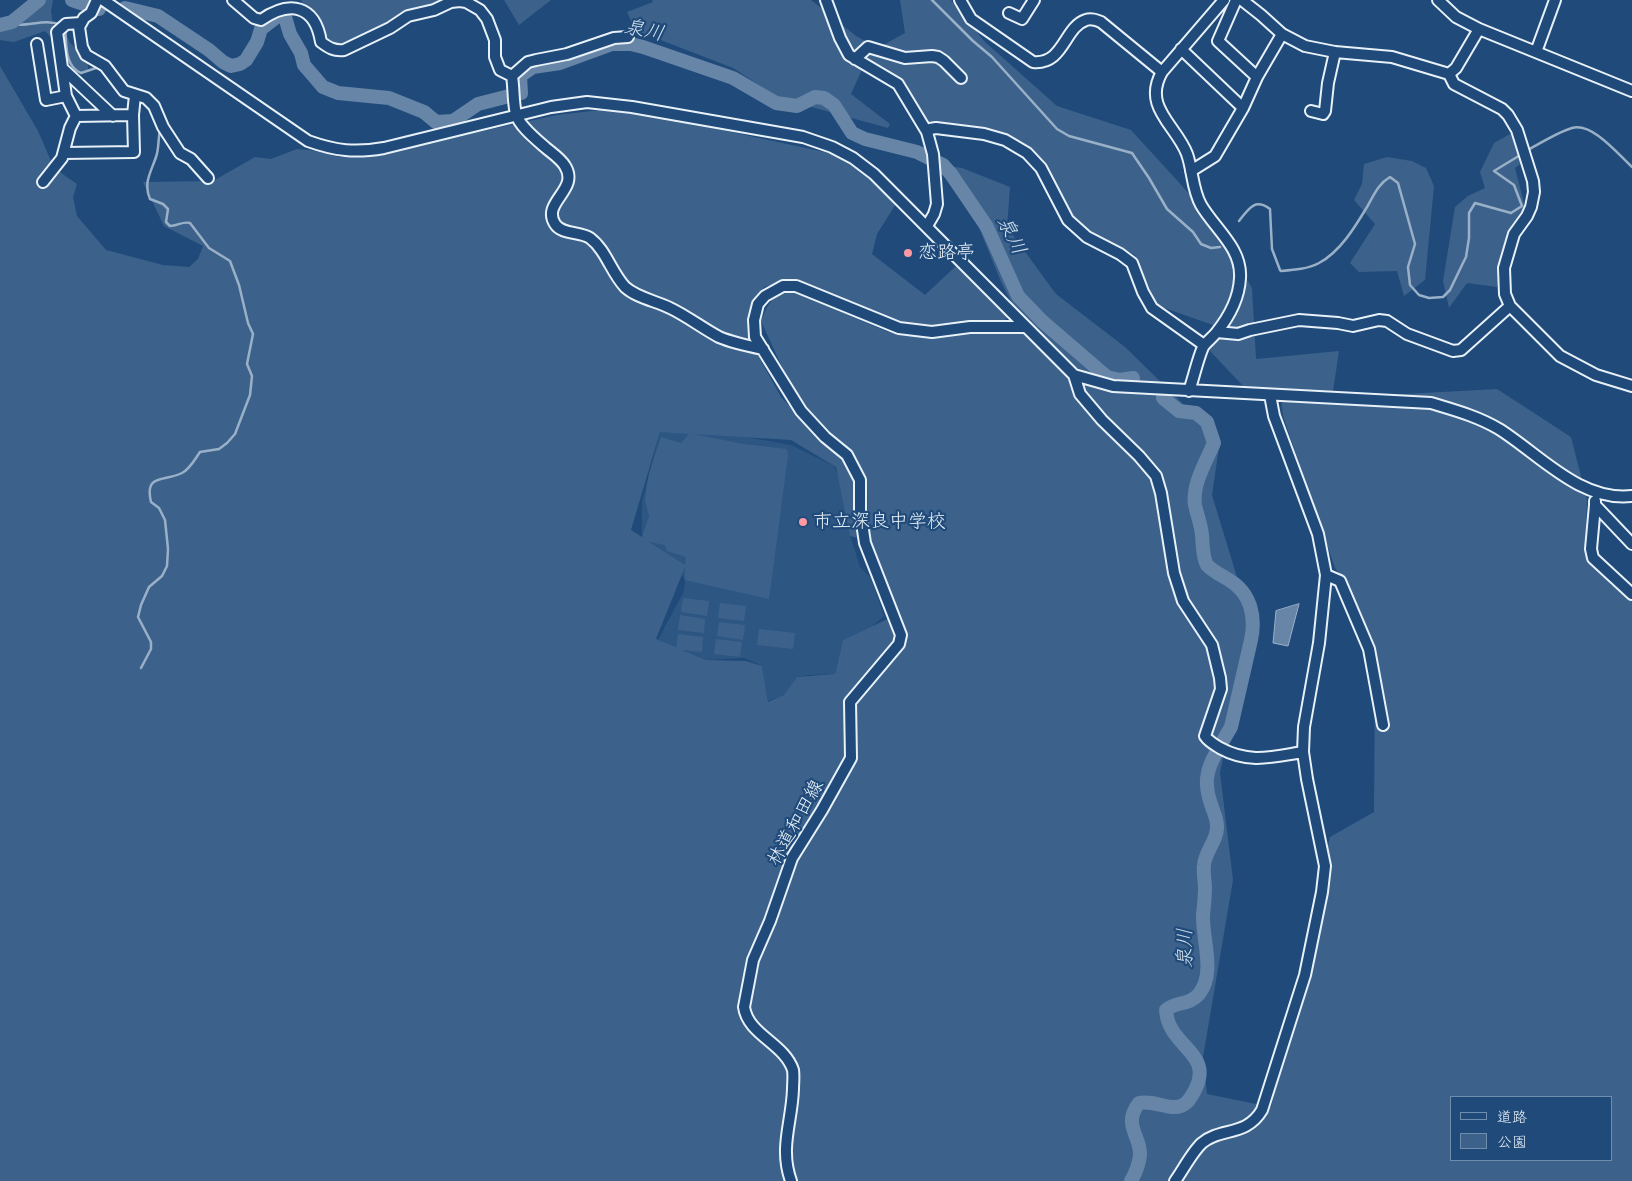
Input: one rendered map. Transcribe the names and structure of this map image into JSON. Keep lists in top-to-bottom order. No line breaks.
{"streets":{"street":["林道和田線"]},"water":["泉川"],"places":["恋路亭","市立深良中学校"],"legend":["道路","公園"]}
